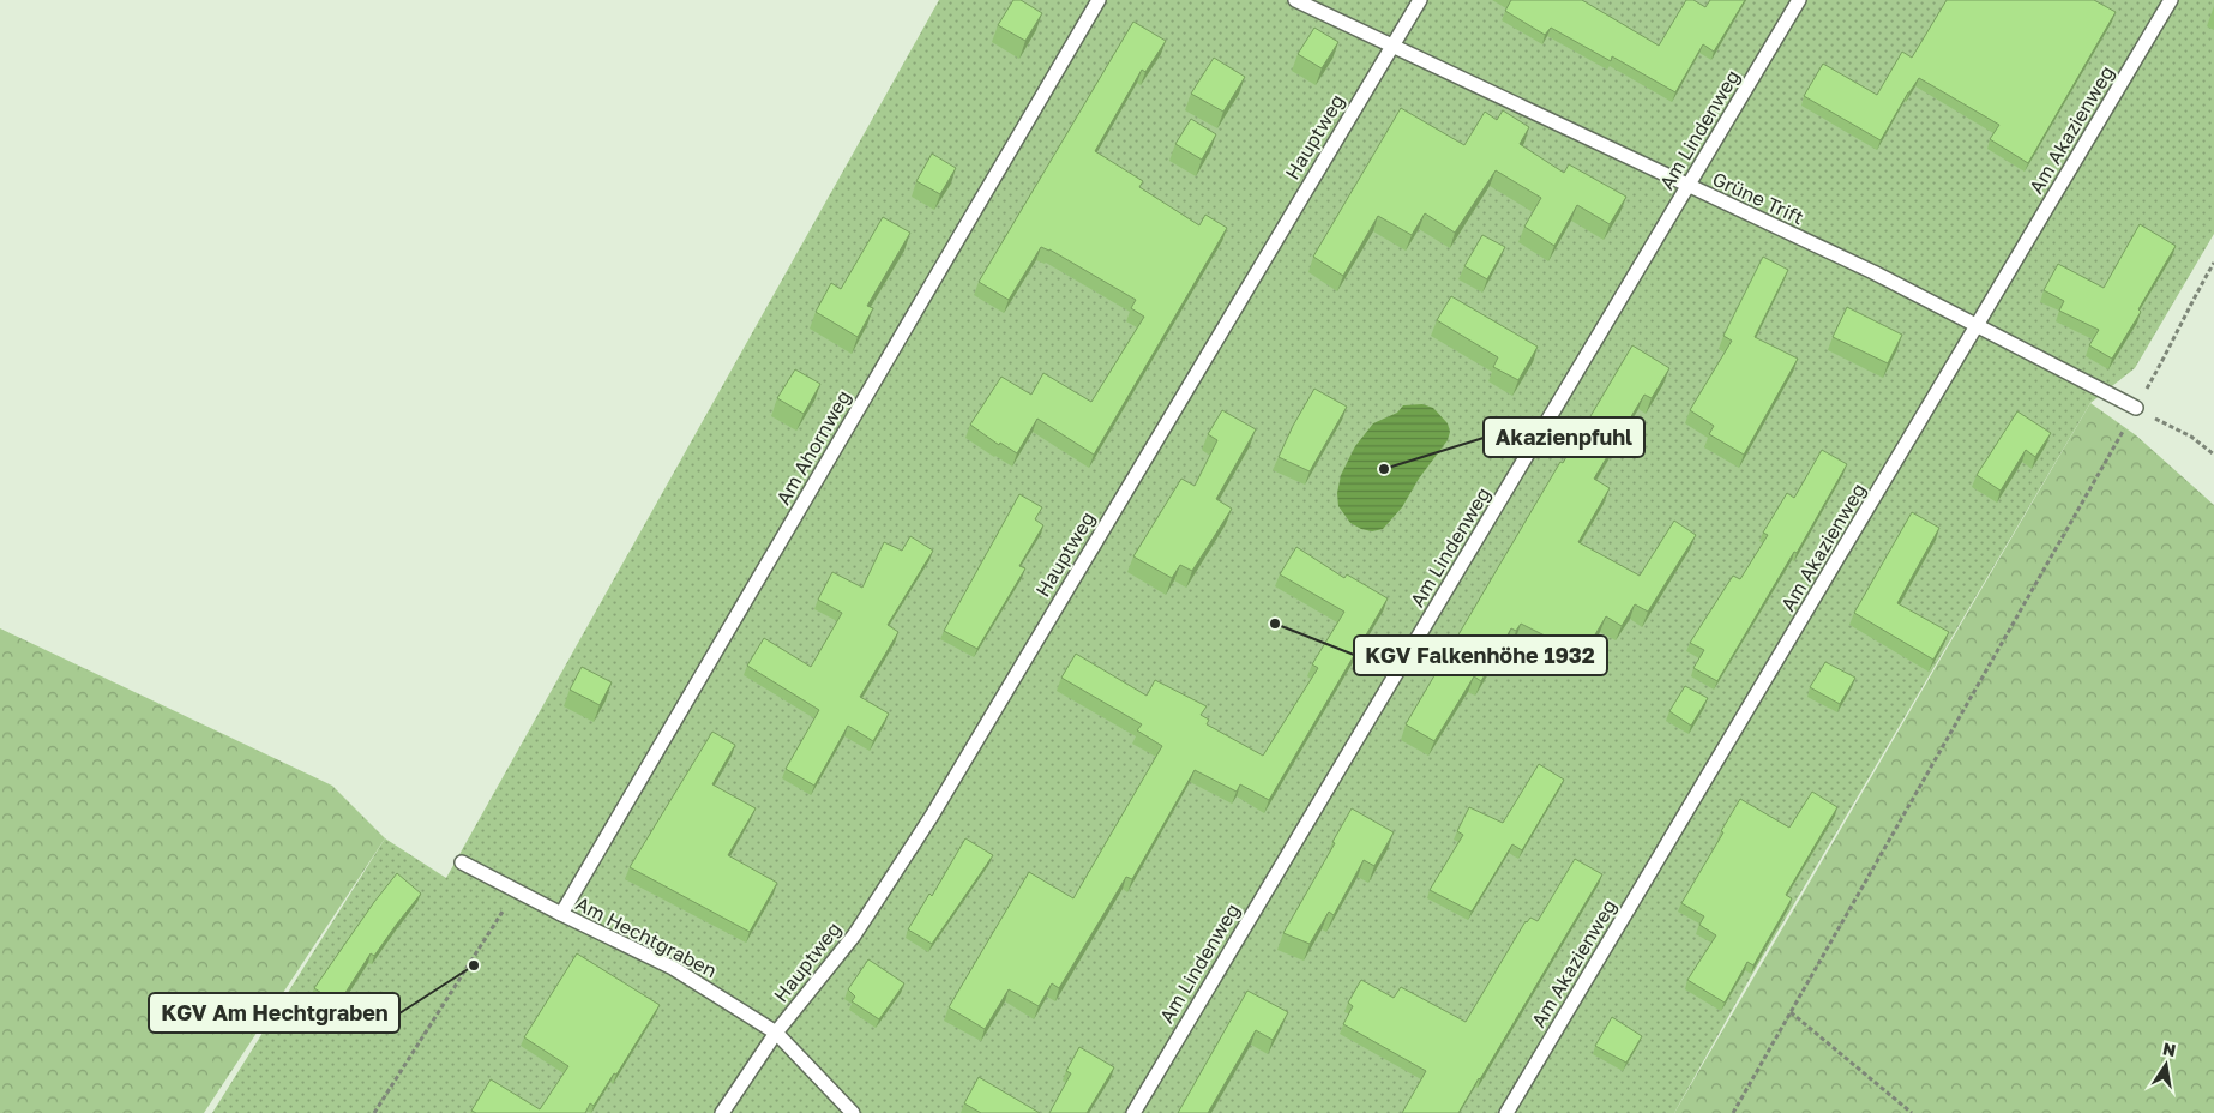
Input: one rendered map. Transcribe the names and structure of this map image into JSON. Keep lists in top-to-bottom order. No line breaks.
{"streets":{"lane":["Am Lindenweg","Am Akazienweg","Hauptweg","Grüne Trift","Am Ahornweg","Am Hechtgraben"]},"crossings":[["Am Lindenweg","Grüne Trift"],["Am Akazienweg","Grüne Trift"],["Hauptweg","Grüne Trift"],["Hauptweg","Am Hechtgraben"],["Am Ahornweg","Am Hechtgraben"]],"places":["Akazienpfuhl","KGV Falkenhöhe 1932","KGV Am Hechtgraben"],"north":"top"}
